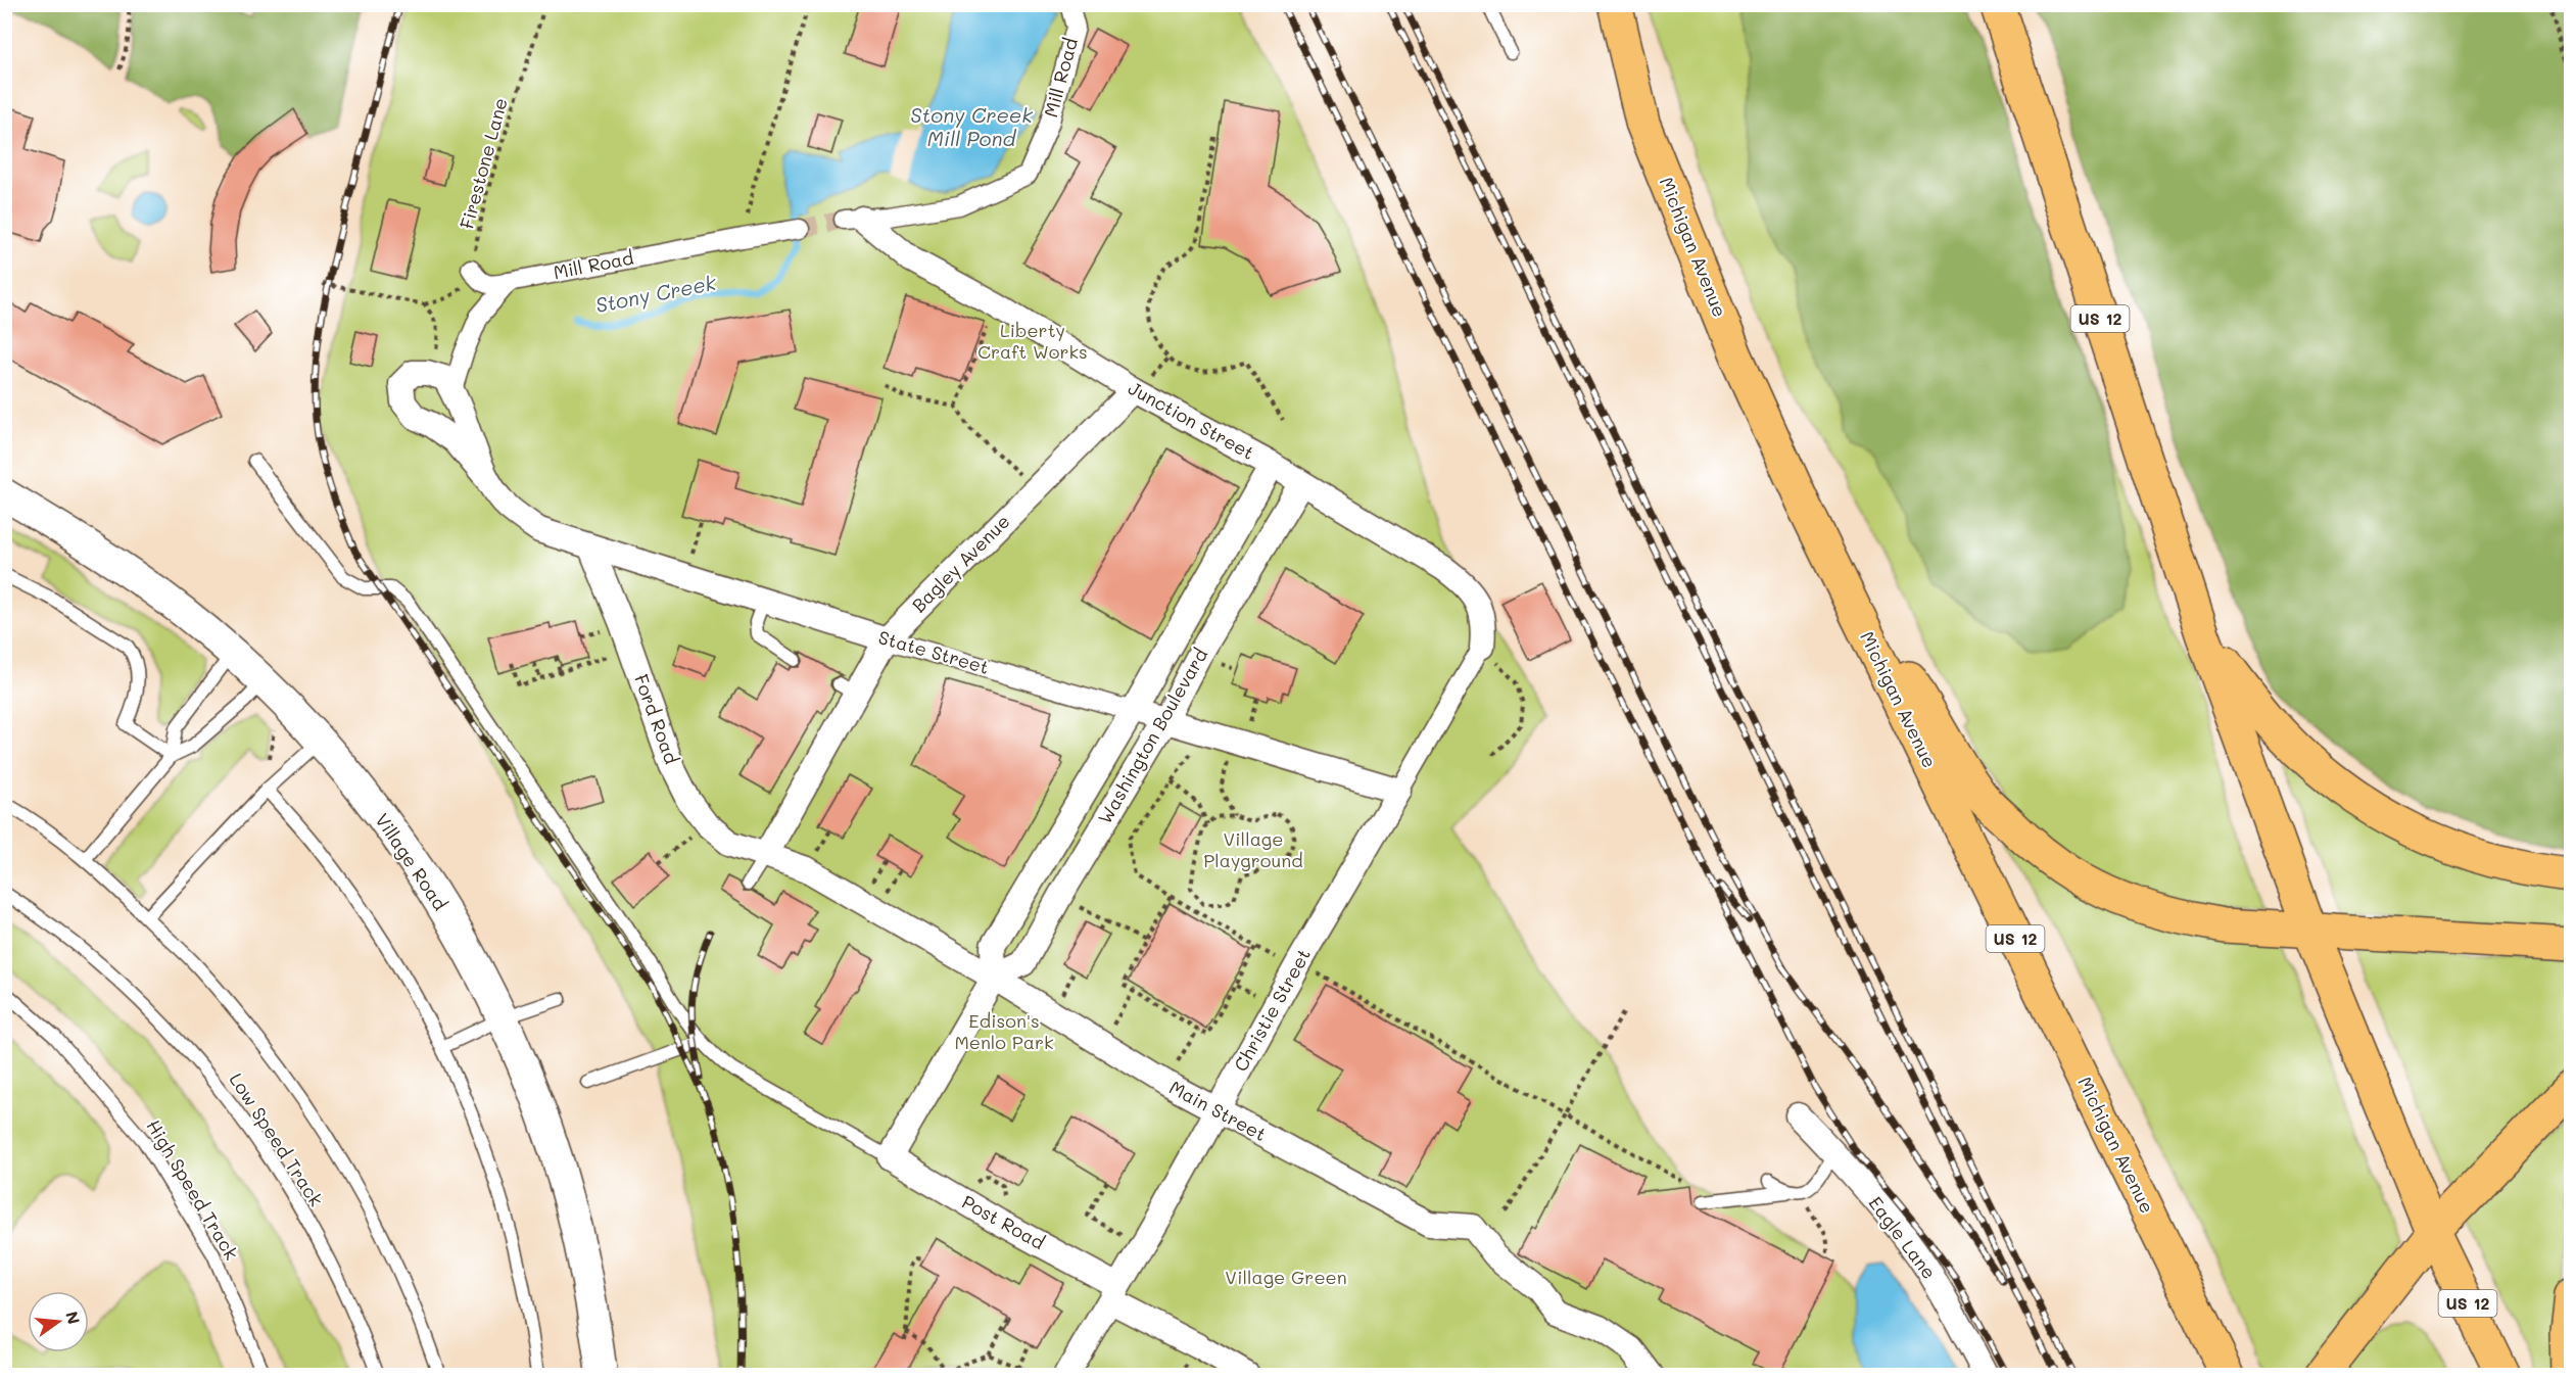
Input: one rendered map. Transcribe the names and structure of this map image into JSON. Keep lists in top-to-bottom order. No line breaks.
{"streets":{"main road":["Michigan Avenue","US 12"],"street":["Mill Road","Junction Street","Bagley Avenue","State Street","Ford Road","Washington Boulevard","Village Road","Christie Street","Main Street","Post Road","Eagle Lane"],"lane":["Low Speed Track","High Speed Track"],"path":["Firestone Lane"]},"crossings":[["Mill Road","Firestone Lane"],["Mill Road","Junction Street"],["Junction Street","Bagley Avenue"],["Junction Street","Washington Boulevard"],["Junction Street","Christie Street"],["Bagley Avenue","State Street"],["Bagley Avenue","Ford Road"],["Bagley Avenue","Main Street"],["State Street","Ford Road"],["State Street","Washington Boulevard"],["State Street","Christie Street"],["Ford Road","Main Street"],["Washington Boulevard","Main Street"],["Christie Street","Main Street"],["Christie Street","Post Road"]],"water":["Stony Creek Mill Pond","Stony Creek"],"parks":["Liberty Craft Works","Village Playground","Edison's Menlo Park","Village Green"],"north":"right"}
